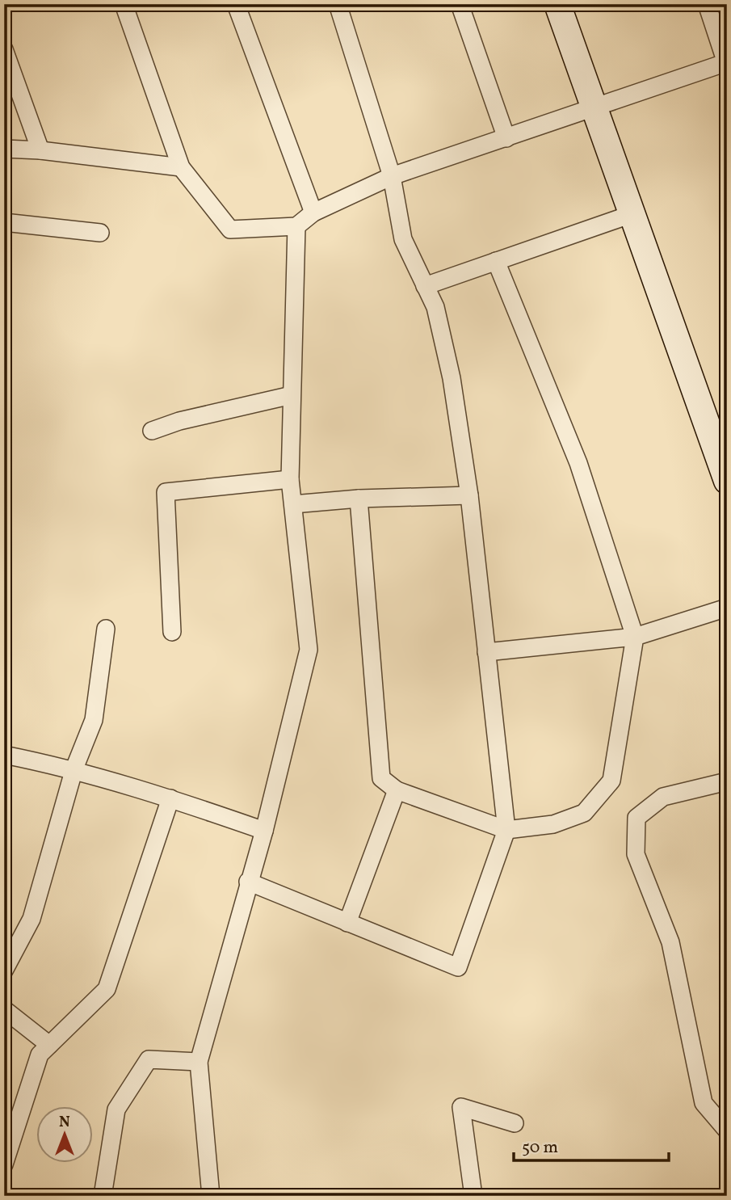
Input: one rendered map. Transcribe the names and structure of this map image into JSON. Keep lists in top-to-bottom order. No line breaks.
{"scale_bar":"50 m","north":"top"}
